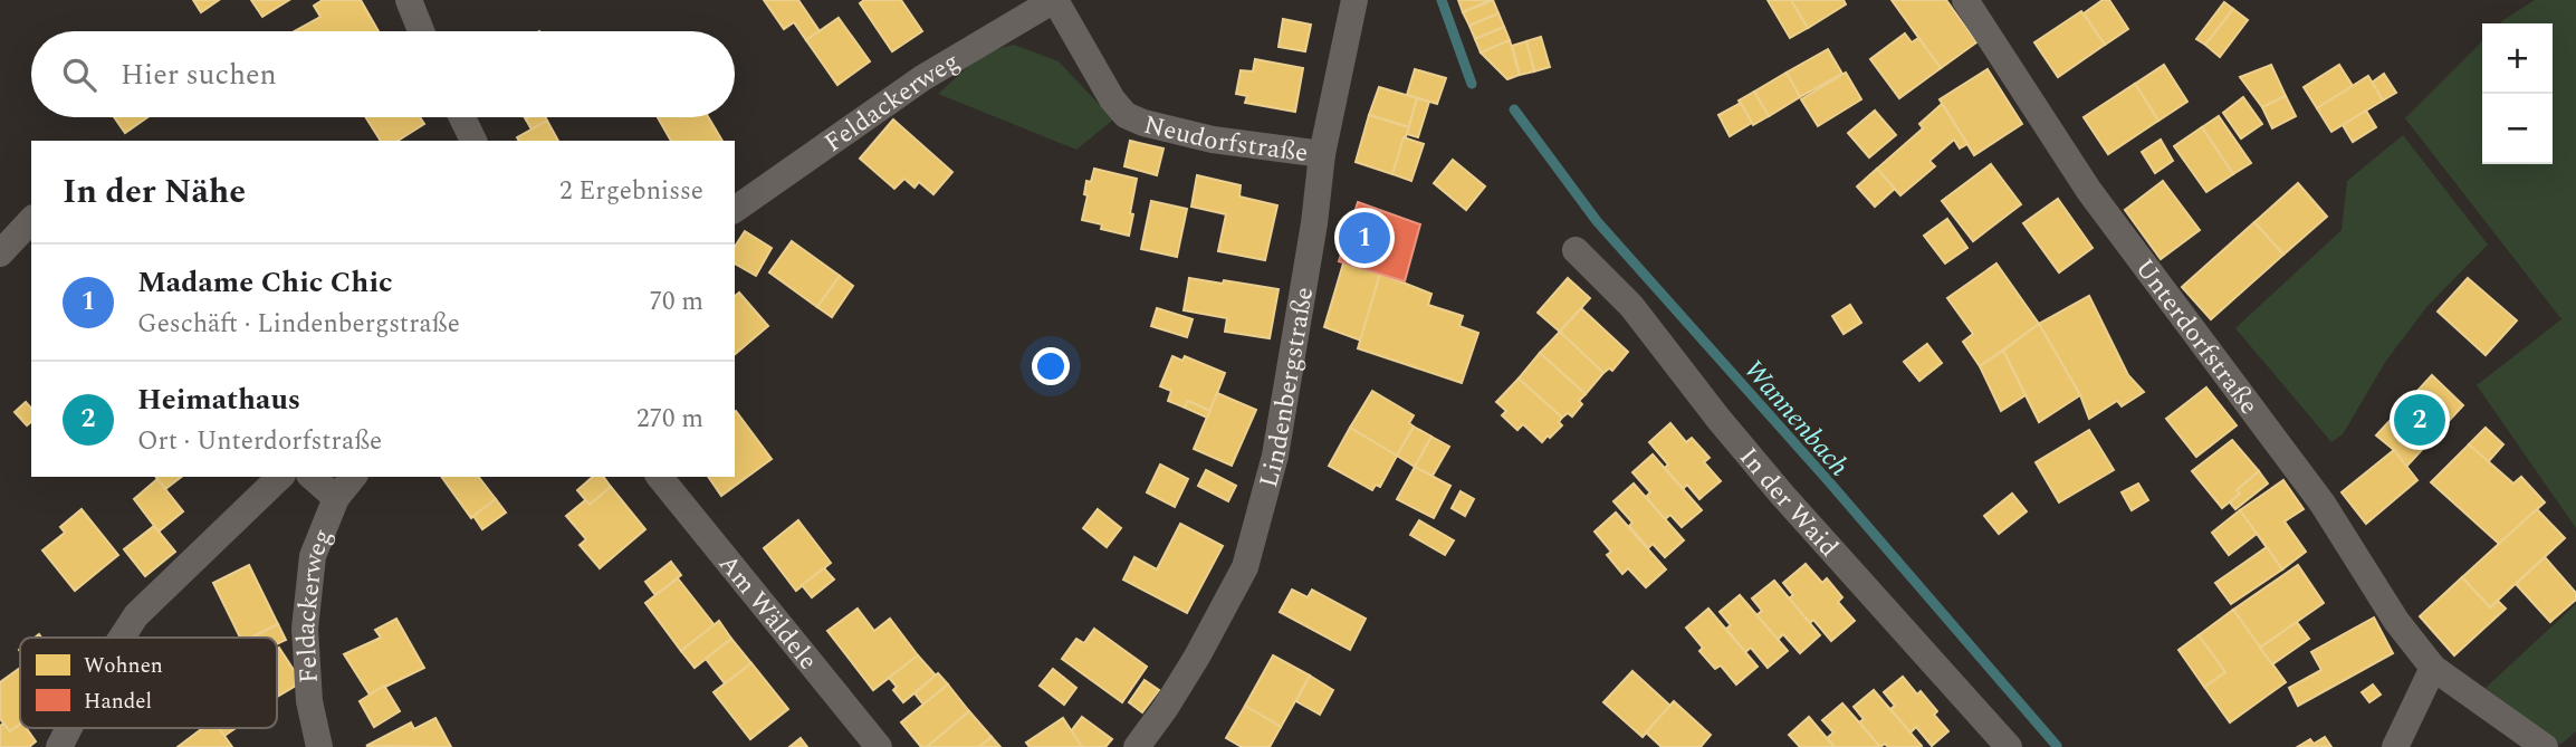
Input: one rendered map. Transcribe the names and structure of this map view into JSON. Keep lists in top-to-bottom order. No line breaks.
{"streets":{"street":["Feldackerweg","Neudorfstraße","Unterdorfstraße","Lindenbergstraße","In der Waid","Am Wäldele"]},"crossings":[["Feldackerweg","Neudorfstraße"],["Neudorfstraße","Lindenbergstraße"]],"water":["Wannenbach"],"legend":["Wohnen","Handel"],"page":{"map_buttons":["+","−"],"search":"Hier suchen","heading":["In der Nähe","2 Ergebnisse"],"pins":["1","2"],"list":[{"mark":"1","name":"Madame Chic Chic","note":"Geschäft · Lindenbergstraße","value":"70 m"},{"mark":"2","name":"Heimathaus","note":"Ort · Unterdorfstraße","value":"270 m"}]}}
